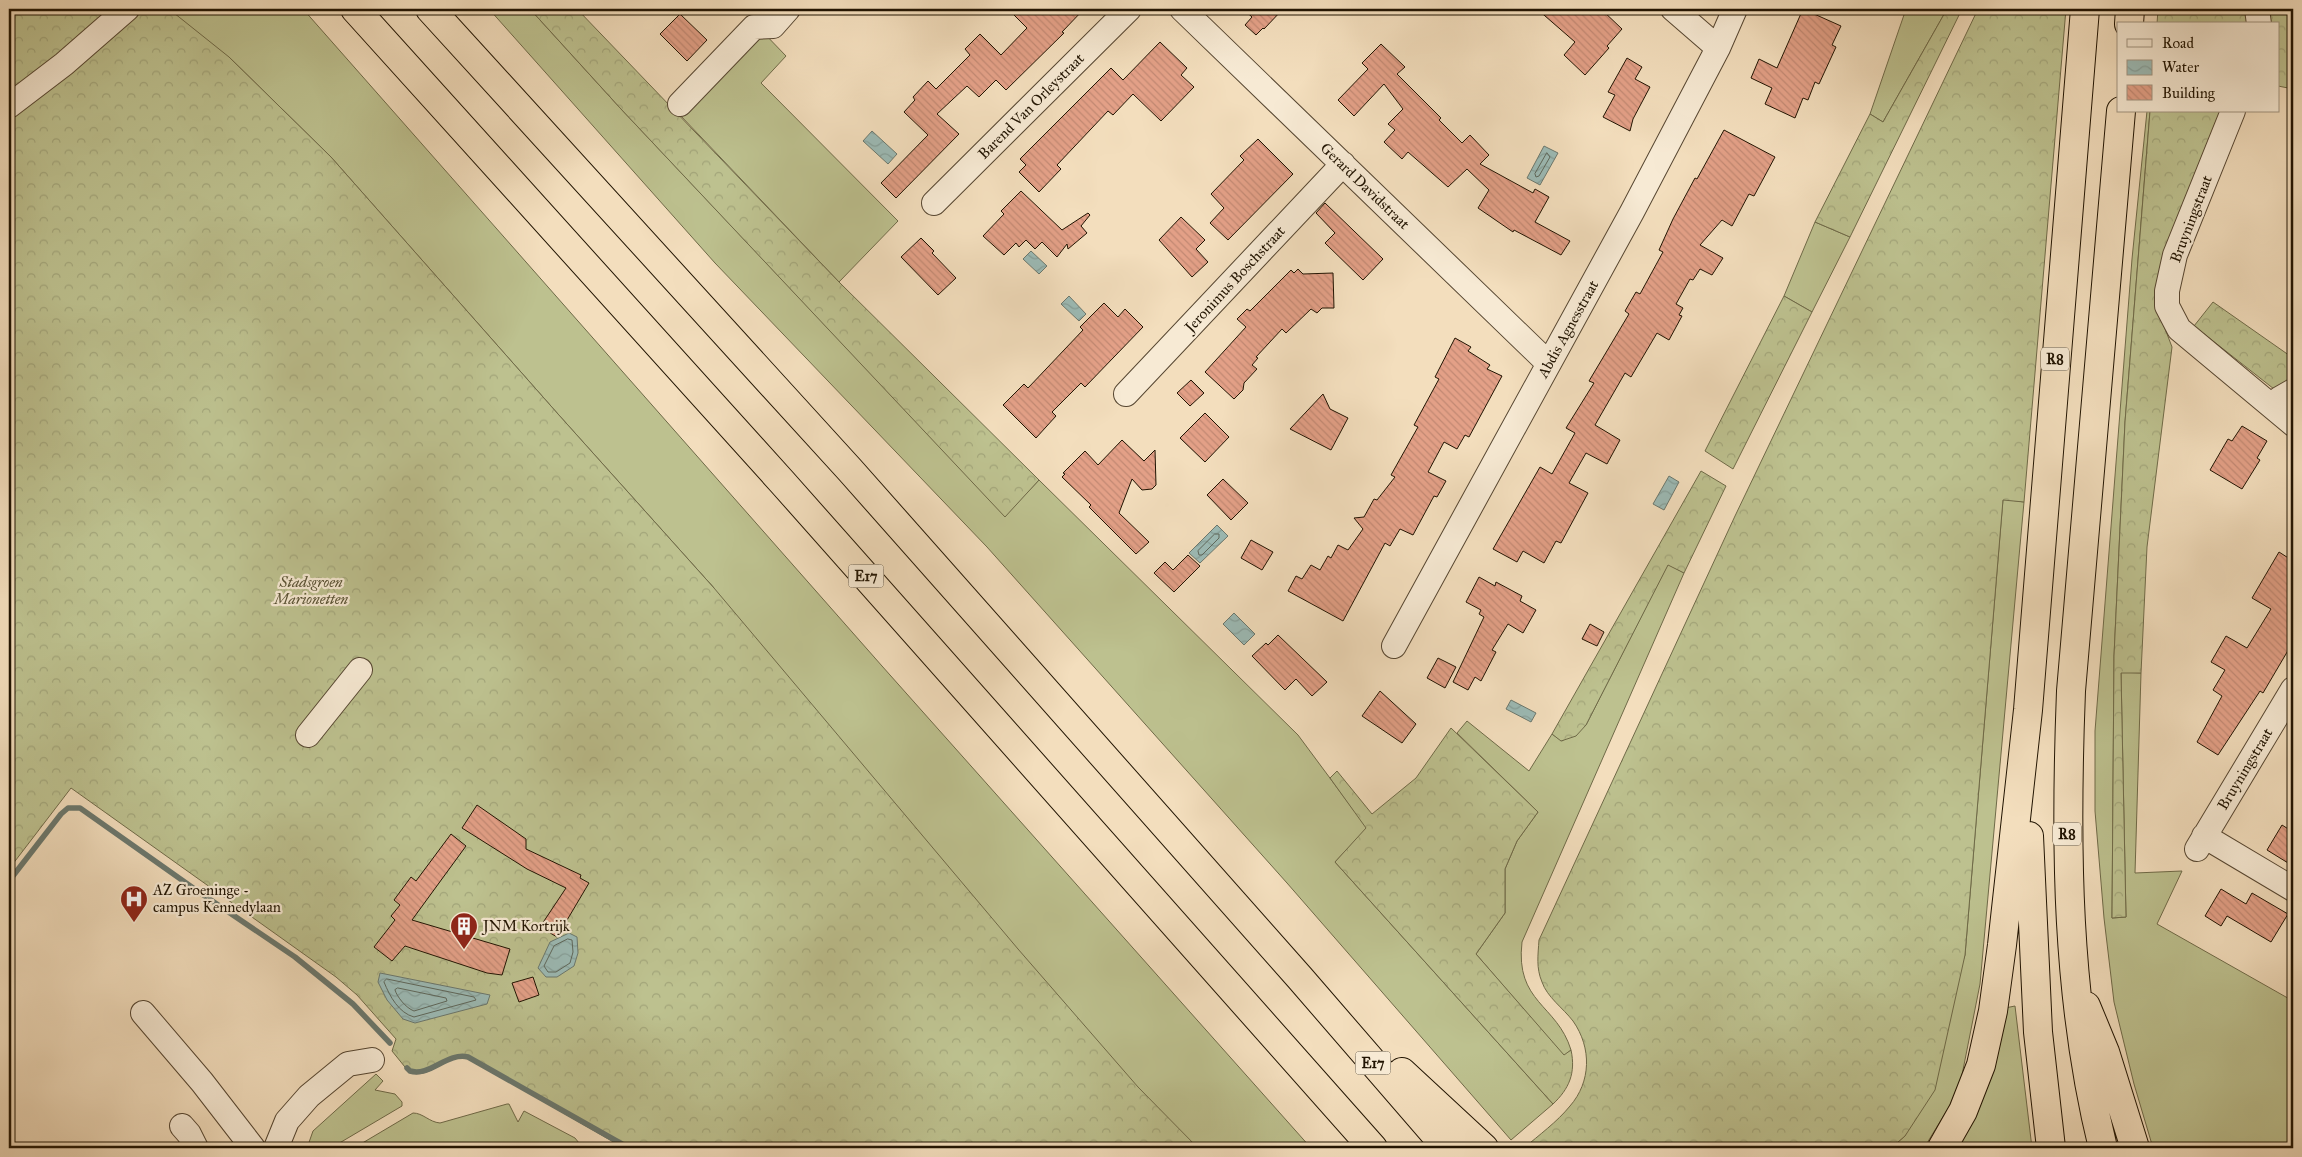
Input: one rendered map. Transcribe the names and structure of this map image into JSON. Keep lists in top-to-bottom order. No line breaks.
{"streets":{"highway":["R8","E17"],"street":["Barend Van Orleystraat","Gerard Davidstraat","Bruyningstraat","Jeronimus Boschstraat","Abdis Agnesstraat"]},"crossings":[["Gerard Davidstraat","Jeronimus Boschstraat"],["Gerard Davidstraat","Abdis Agnesstraat"]],"parks":["Stadsgroen Marionetten"],"places":{"hospital":["AZ Groeninge - campus Kennedylaan"],"building":["JNM Kortrijk"]},"legend":["Road","Water","Building"]}
